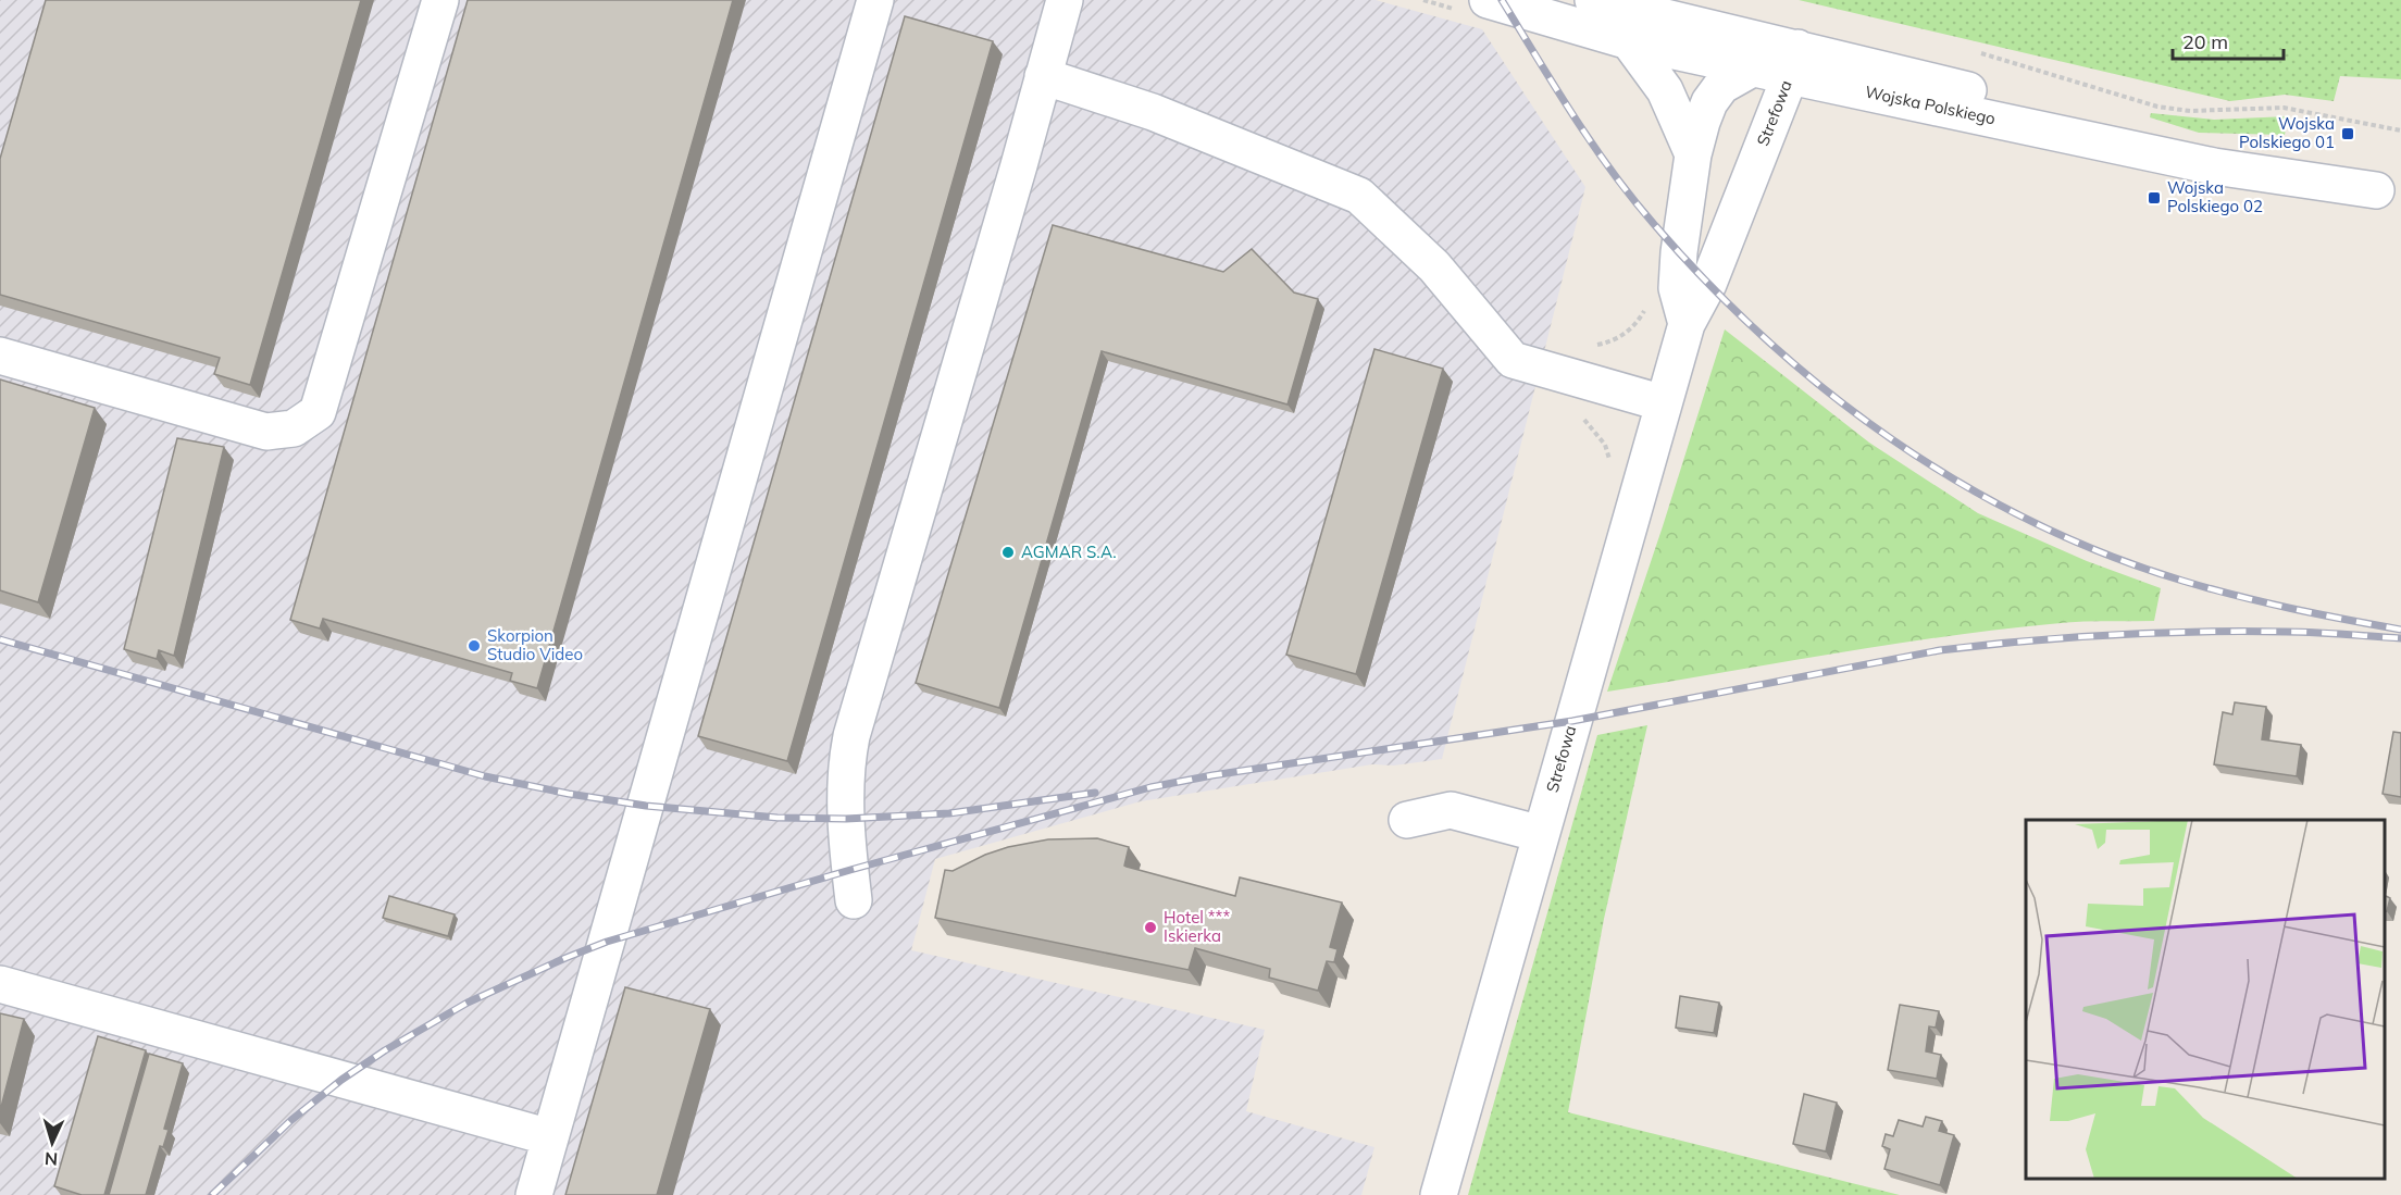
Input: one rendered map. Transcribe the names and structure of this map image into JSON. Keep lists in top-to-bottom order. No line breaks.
{"streets":{"street":["Wojska Polskiego","Strefowa"]},"crossings":[["Wojska Polskiego","Strefowa"]],"places":{"transit":["Wojska Polskiego 01","Wojska Polskiego 02"],"other":["AGMAR S.A.","Skorpion Studio Video","Hotel *** Iskierka"]},"scale_bar":"20 m","north":"bottom"}
